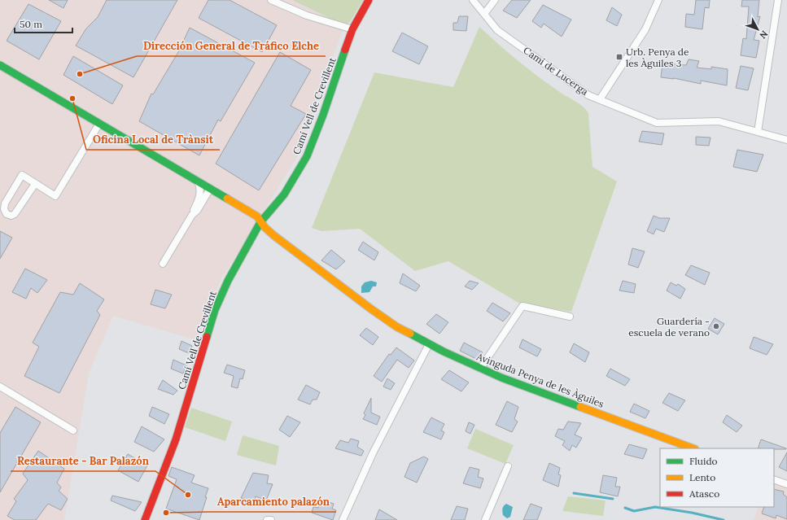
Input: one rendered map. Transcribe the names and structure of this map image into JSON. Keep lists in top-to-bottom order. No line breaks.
{"streets":{"street":["Camí de Lucerga","Camí Vell de Crevillent","Avinguda Penya de les Àguiles"]},"crossings":[["Camí Vell de Crevillent","Avinguda Penya de les Àguiles"]],"places":{"transit":["Urb. Penya de les Àguiles 3"],"other":["Dirección General de Tráfico Elche","Oficina Local de Trànsit","Guardería - escuela de verano","Restaurante - Bar Palazón","Aparcamiento palazón"]},"legend":["Fluido","Lento","Atasco"],"scale_bar":"50 m","north":"bottom right"}
